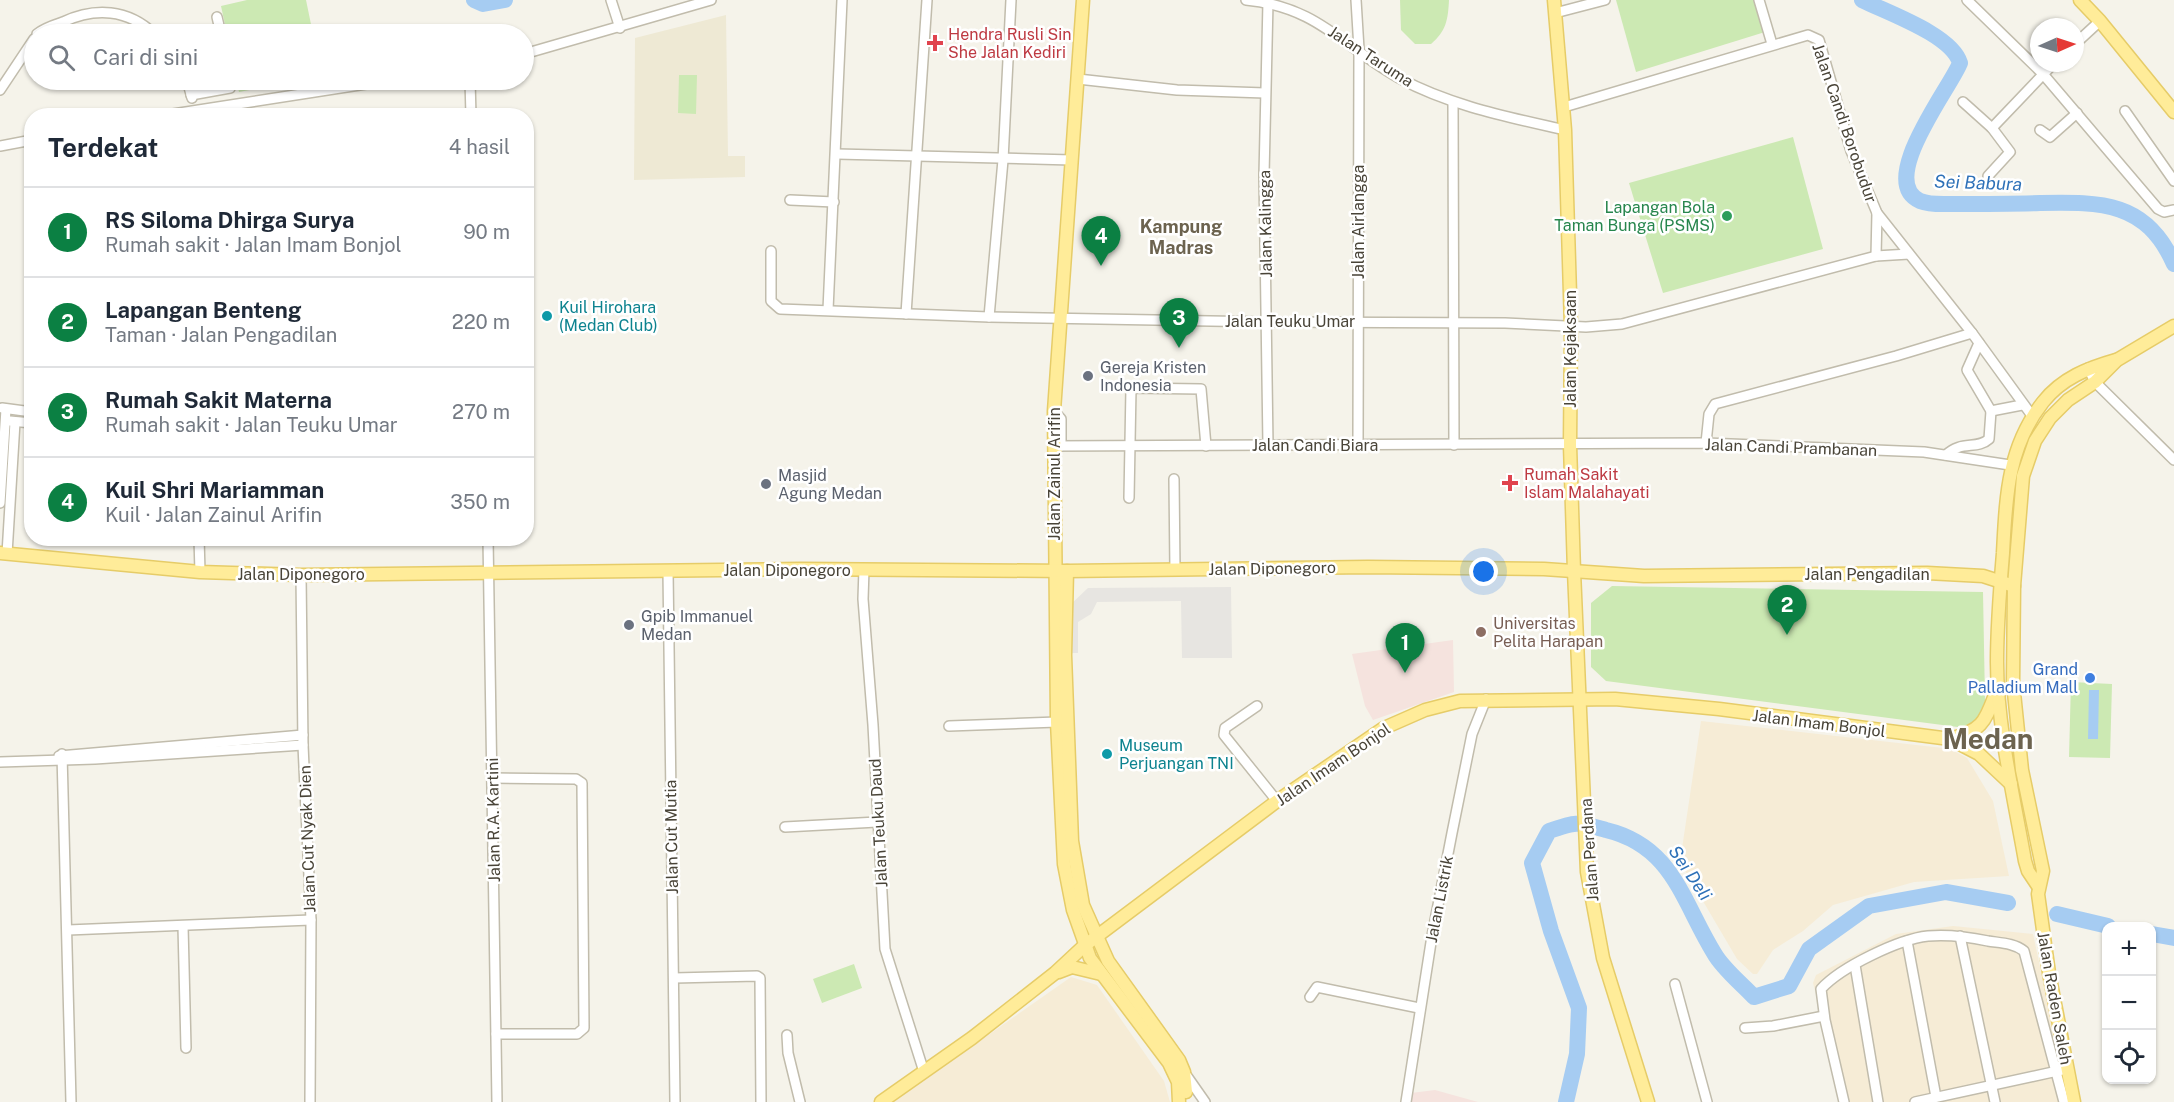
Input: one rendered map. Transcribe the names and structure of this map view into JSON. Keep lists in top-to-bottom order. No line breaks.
{"streets":{"main road":["Jalan Kejaksaan","Jalan Zainul Arifin","Jalan Diponegoro","Jalan Pengadilan","Jalan Imam Bonjol","Jalan Perdana","Jalan Raden Saleh"],"street":["Jalan Taruma","Jalan Candi Borobudur","Jalan Airlangga","Jalan Kalingga","Jalan Teuku Umar","Jalan Candi Biara","Jalan Candi Prambanan","Jalan R.A. Kartini","Jalan Teuku Daud","Jalan Cut Mutia","Jalan Cut Nyak Dien","Jalan Listrik"]},"crossings":[["Jalan Taruma","Jalan Airlangga"],["Jalan Taruma","Jalan Kalingga"],["Jalan Taruma","Jalan Kejaksaan"],["Jalan Candi Borobudur","Jalan Teuku Umar"],["Jalan Candi Borobudur","Jalan Kejaksaan"],["Jalan Airlangga","Jalan Teuku Umar"],["Jalan Airlangga","Jalan Candi Biara"],["Jalan Kalingga","Jalan Teuku Umar"],["Jalan Kalingga","Jalan Candi Biara"],["Jalan Teuku Umar","Jalan Kejaksaan"],["Jalan Teuku Umar","Jalan Zainul Arifin"],["Jalan Kejaksaan","Jalan Candi Biara"],["Jalan Kejaksaan","Jalan Candi Prambanan"],["Jalan Kejaksaan","Jalan Diponegoro"],["Jalan Kejaksaan","Jalan Pengadilan"],["Jalan Kejaksaan","Jalan Imam Bonjol"],["Jalan Kejaksaan","Jalan Perdana"],["Jalan Candi Biara","Jalan Candi Prambanan"],["Jalan Candi Biara","Jalan Zainul Arifin"],["Jalan Zainul Arifin","Jalan Diponegoro"],["Jalan Zainul Arifin","Jalan Imam Bonjol"],["Jalan Diponegoro","Jalan Pengadilan"],["Jalan Diponegoro","Jalan R.A. Kartini"],["Jalan Diponegoro","Jalan Teuku Daud"],["Jalan Diponegoro","Jalan Cut Mutia"],["Jalan Diponegoro","Jalan Cut Nyak Dien"],["Jalan Imam Bonjol","Jalan Teuku Daud"],["Jalan Imam Bonjol","Jalan Perdana"],["Jalan Imam Bonjol","Jalan Listrik"]],"districts":["Kampung Madras","Medan"],"water":["Sei Babura","Sei Deli"],"places":{"health":["Hendra Rusli Sin She Jalan Kediri","Rumah Sakit Islam Malahayati"],"other":["Lapangan Bola Taman Bunga (PSMS)","Kuil Hirohara (Medan Club)","Gereja Kristen Indonesia","Masjid Agung Medan","Gpib Immanuel Medan","Universitas Pelita Harapan","Grand Palladium Mall","Museum Perjuangan TNI"]},"north":"right","page":{"search":"Cari di sini","heading":["Terdekat","4 hasil"],"list":[{"mark":"1","name":"RS Siloma Dhirga Surya","note":"Rumah sakit · Jalan Imam Bonjol","value":"90 m"},{"mark":"2","name":"Lapangan Benteng","note":"Taman · Jalan Pengadilan","value":"220 m"},{"mark":"3","name":"Rumah Sakit Materna","note":"Rumah sakit · Jalan Teuku Umar","value":"270 m"},{"mark":"4","name":"Kuil Shri Mariamman","note":"Kuil · Jalan Zainul Arifin","value":"350 m"}],"pins":["4","3","2","1"],"map_buttons":["+","−"]}}
